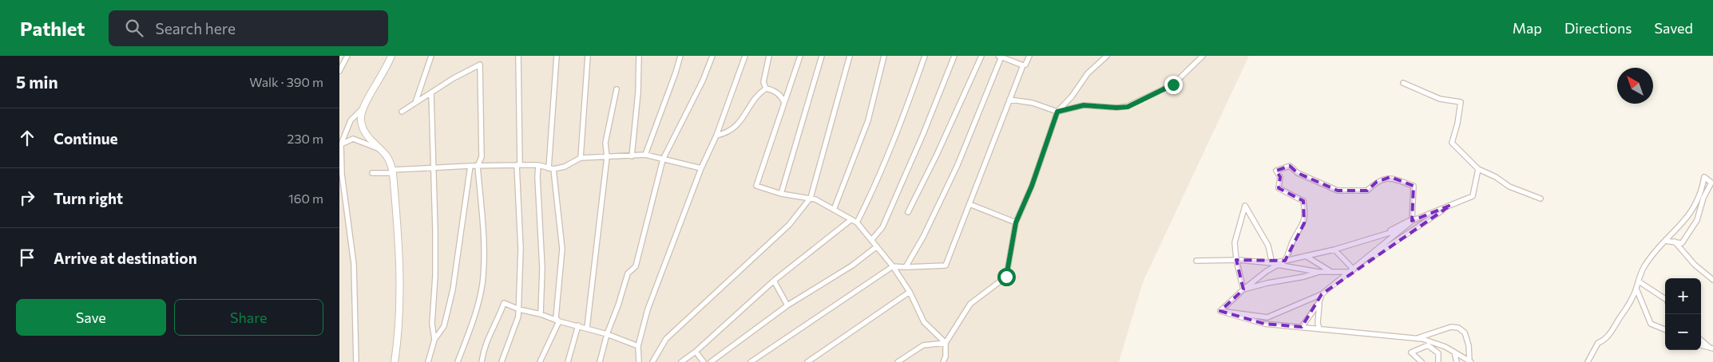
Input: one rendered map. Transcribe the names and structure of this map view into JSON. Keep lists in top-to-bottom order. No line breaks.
{"north":"top left","page":{"header":"Pathlet","search":"Search here","nav":["Map","Directions","Saved"],"heading":["5 min","Walk · 390 m"],"list":[["Continue","230 m"],["Turn right","160 m"],"Arrive at destination"],"map_buttons":["+","−"],"buttons":["Save","Share"]}}
